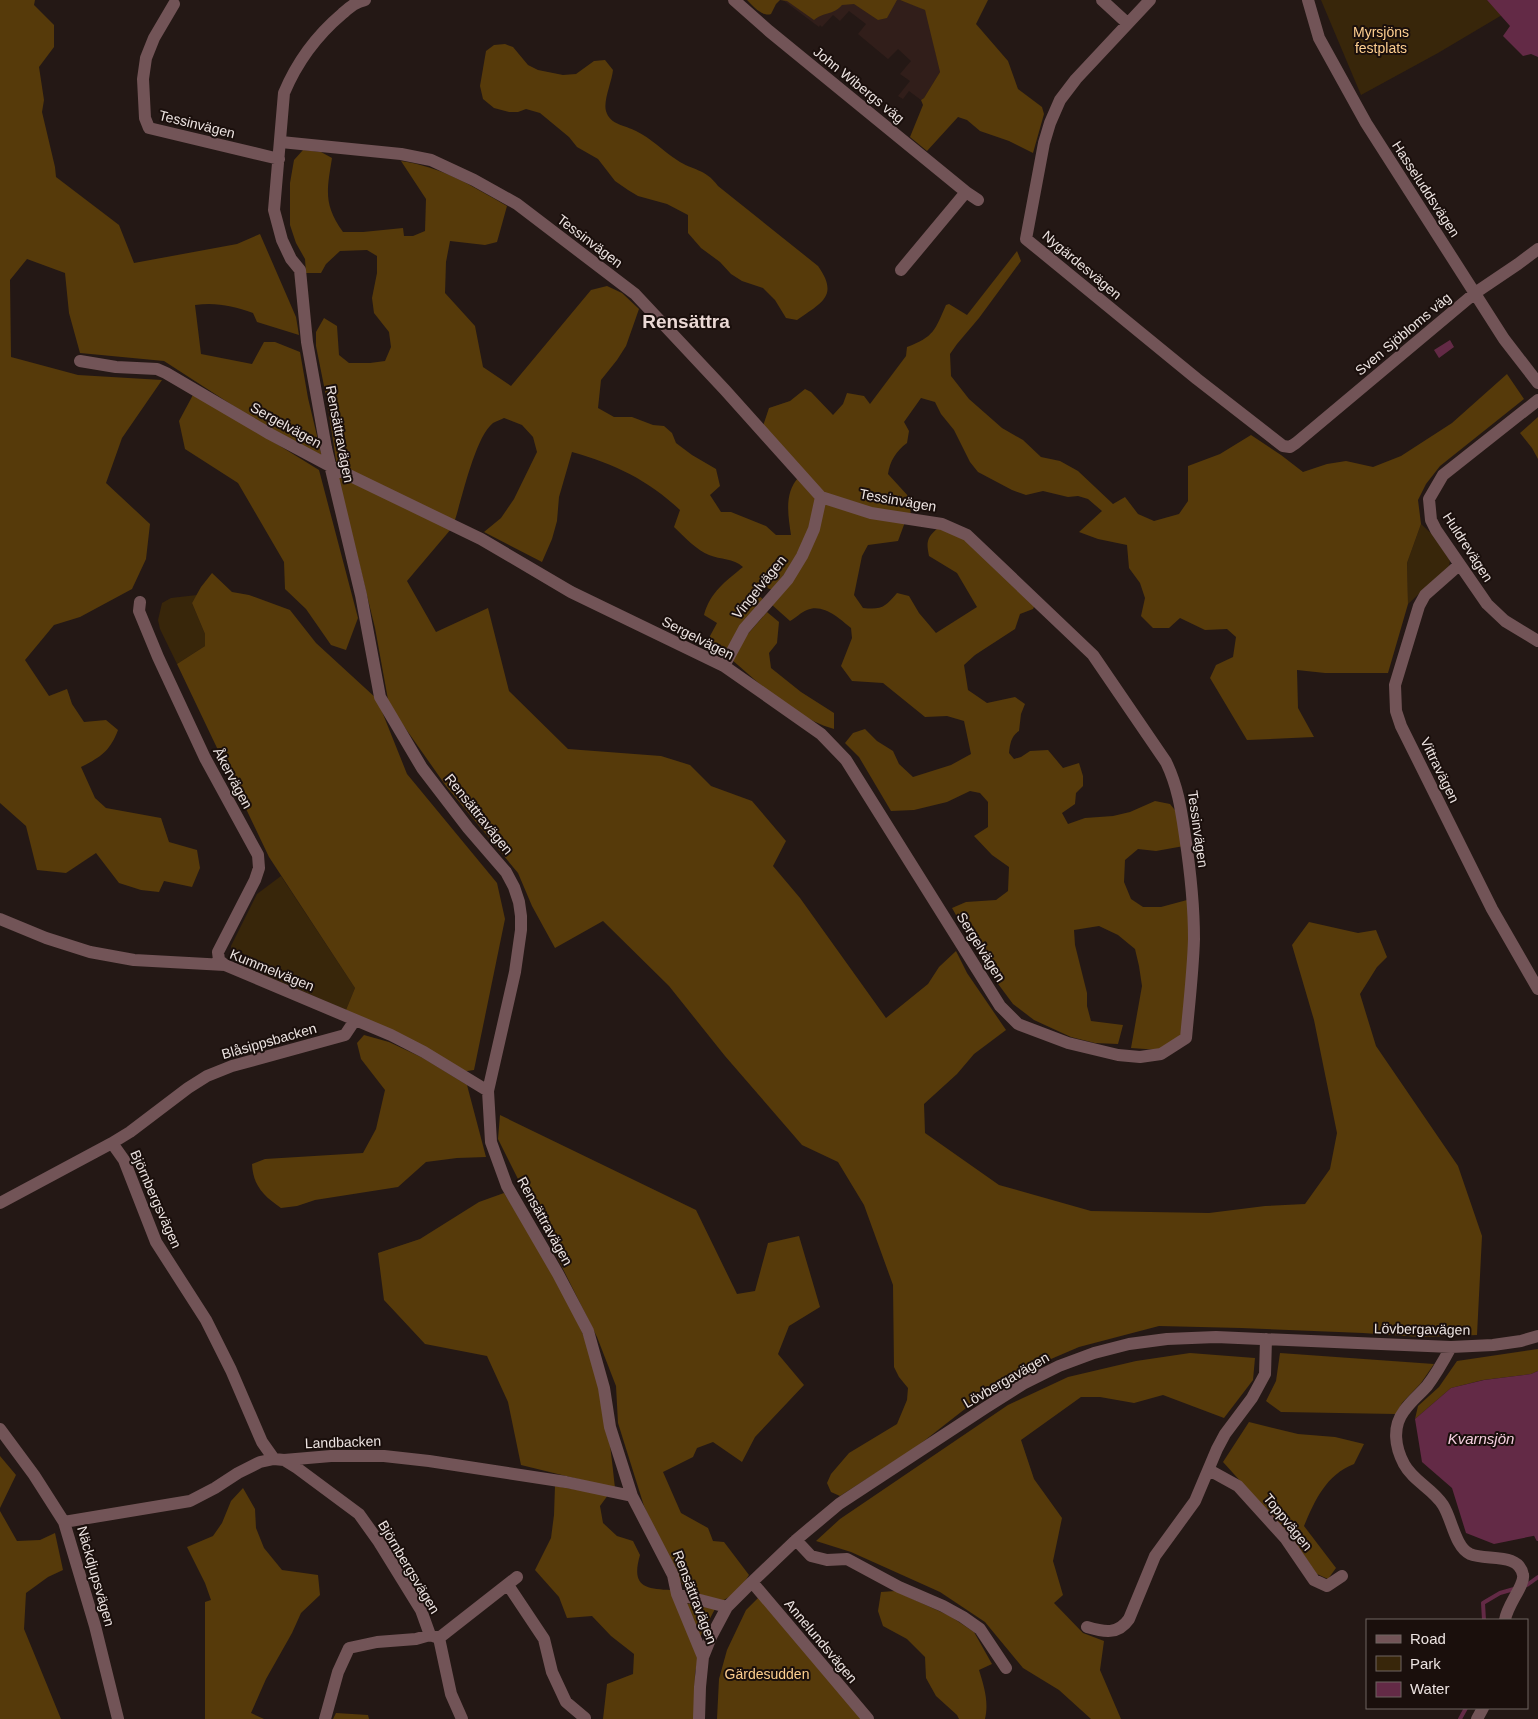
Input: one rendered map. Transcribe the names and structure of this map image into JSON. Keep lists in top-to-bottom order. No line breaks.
{"streets":{"street":["John Wibergs väg","Tessinvägen","Hasseluddsvägen","Nygärdesvägen","Sven Sjöbloms väg","Sergelvägen","Rensättravägen","Huldrevägen","Vingelvägen","Vittravägen","Åkervägen","Kummelvägen","Blåsippsbacken","Björnbergsvägen","Lövbergavägen","Landbacken","Toppvägen","Näckdjupsvägen","Annelundsvägen"]},"crossings":[["Tessinvägen","Sergelvägen"],["Tessinvägen","Rensättravägen"],["Tessinvägen","Vingelvägen"],["Hasseluddsvägen","Sven Sjöbloms väg"],["Nygärdesvägen","Sven Sjöbloms väg"],["Sergelvägen","Rensättravägen"],["Sergelvägen","Vingelvägen"],["Rensättravägen","Kummelvägen"],["Rensättravägen","Lövbergavägen"],["Rensättravägen","Landbacken"],["Huldrevägen","Vittravägen"],["Åkervägen","Kummelvägen"],["Kummelvägen","Blåsippsbacken"],["Blåsippsbacken","Björnbergsvägen"],["Björnbergsvägen","Landbacken"],["Lövbergavägen","Annelundsvägen"],["Landbacken","Näckdjupsvägen"]],"districts":["Rensättra"],"water":["Kvarnsjön"],"parks":["Myrsjöns festplats","Gärdesudden"],"legend":["Road","Park","Water"]}
